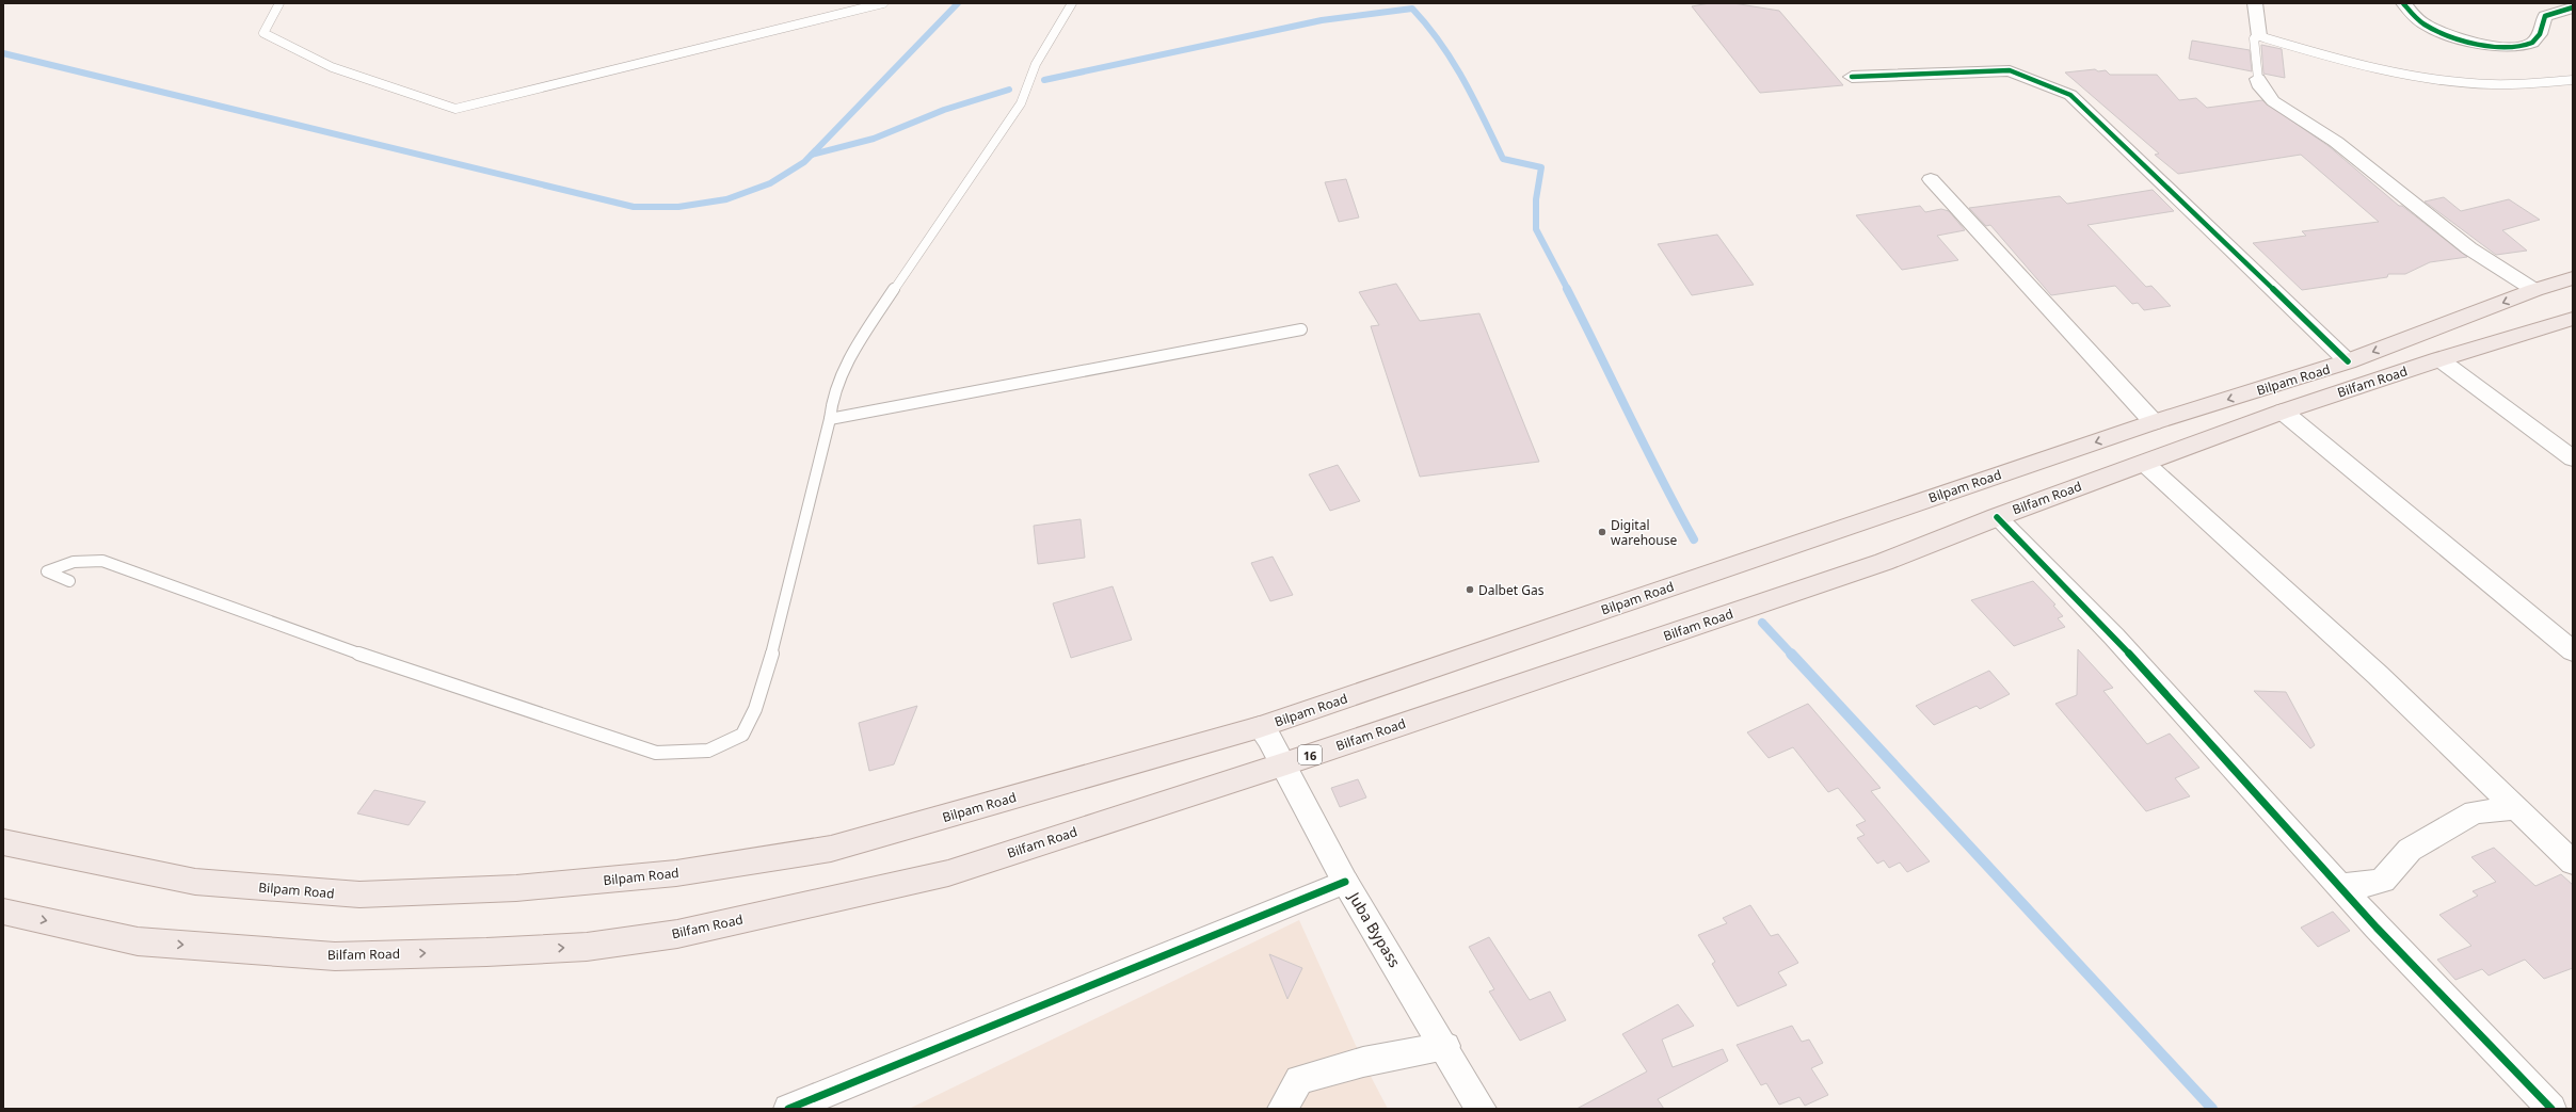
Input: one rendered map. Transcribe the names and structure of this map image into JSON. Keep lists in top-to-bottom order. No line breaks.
{"streets":{"main road":["Bilpam Road","Bilfam Road","16","Juba Bypass"]},"crossings":[["Bilpam Road","Juba Bypass"]],"one_way":["Bilpam Road","Bilfam Road"],"places":["Digital warehouse","Dalbet Gas"]}
